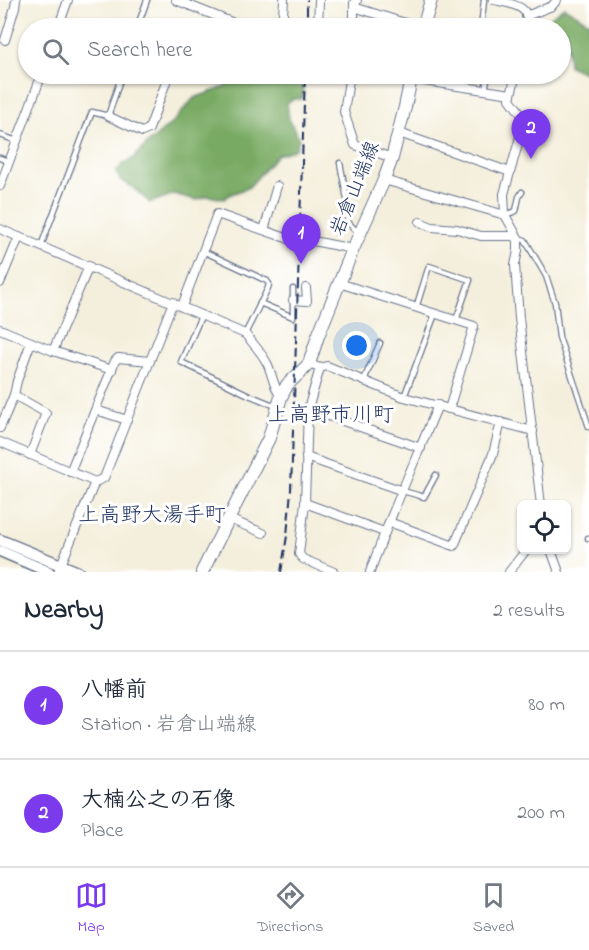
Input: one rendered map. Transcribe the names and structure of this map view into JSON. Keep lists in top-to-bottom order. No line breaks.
{"streets":{"main road":["岩倉山端線"]},"districts":["上高野市川町","上高野大湯手町"],"page":{"search":"Search here","pins":["2","1"],"heading":["Nearby","2 results"],"list":[{"mark":"1","name":"八幡前","note":"Station · 岩倉山端線","value":"80 m"},{"mark":"2","name":"大楠公之の石像","note":"Place","value":"200 m"}],"nav":["Map","Directions","Saved"]}}
